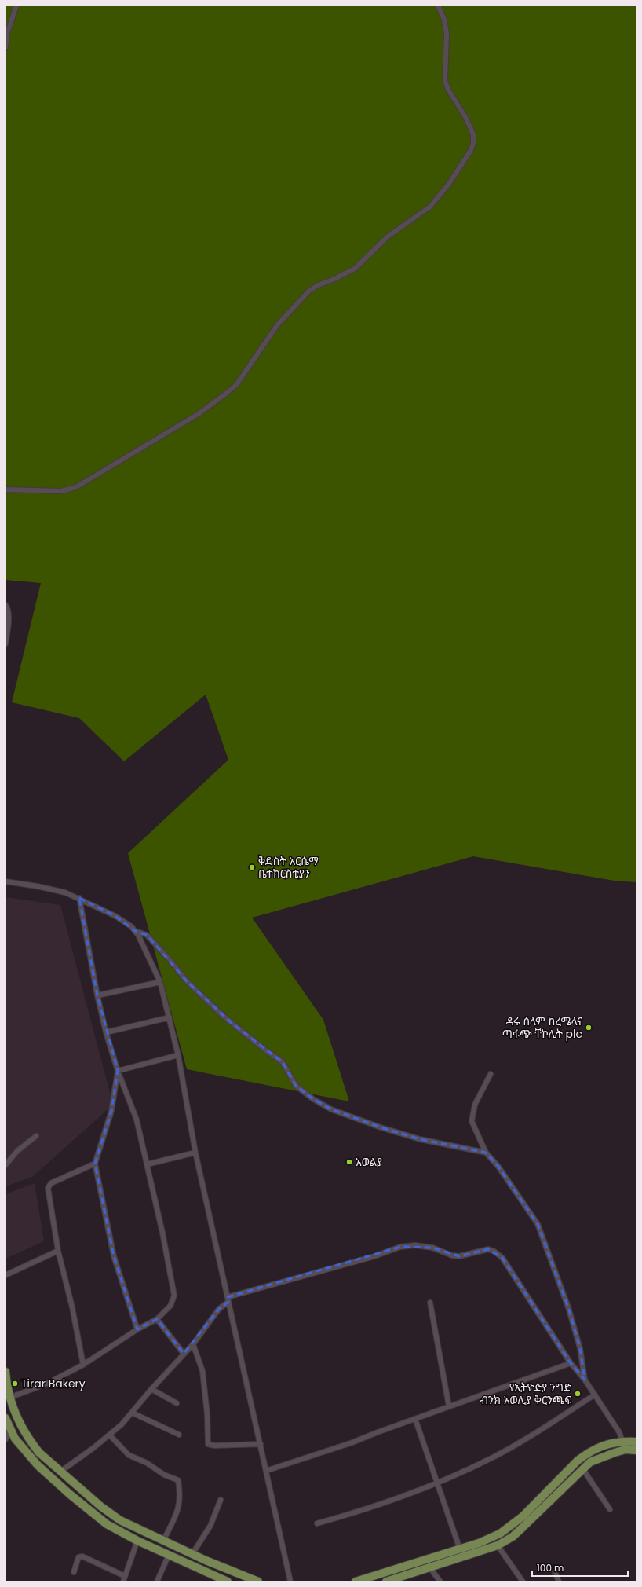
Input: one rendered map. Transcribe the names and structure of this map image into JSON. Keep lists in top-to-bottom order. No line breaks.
{"places":["ቅድስት አርሴማ ቤተክርስቲያን","ዳሩ ሰላም ከረሜላና ጣፋጭ ቸኮሌት plc","አወልያ","Tirar Bakery","የኢትዮዽያ ንግድ ብንክ አወሊያ ቅርንጫፍ"],"scale_bar":"100 m"}
